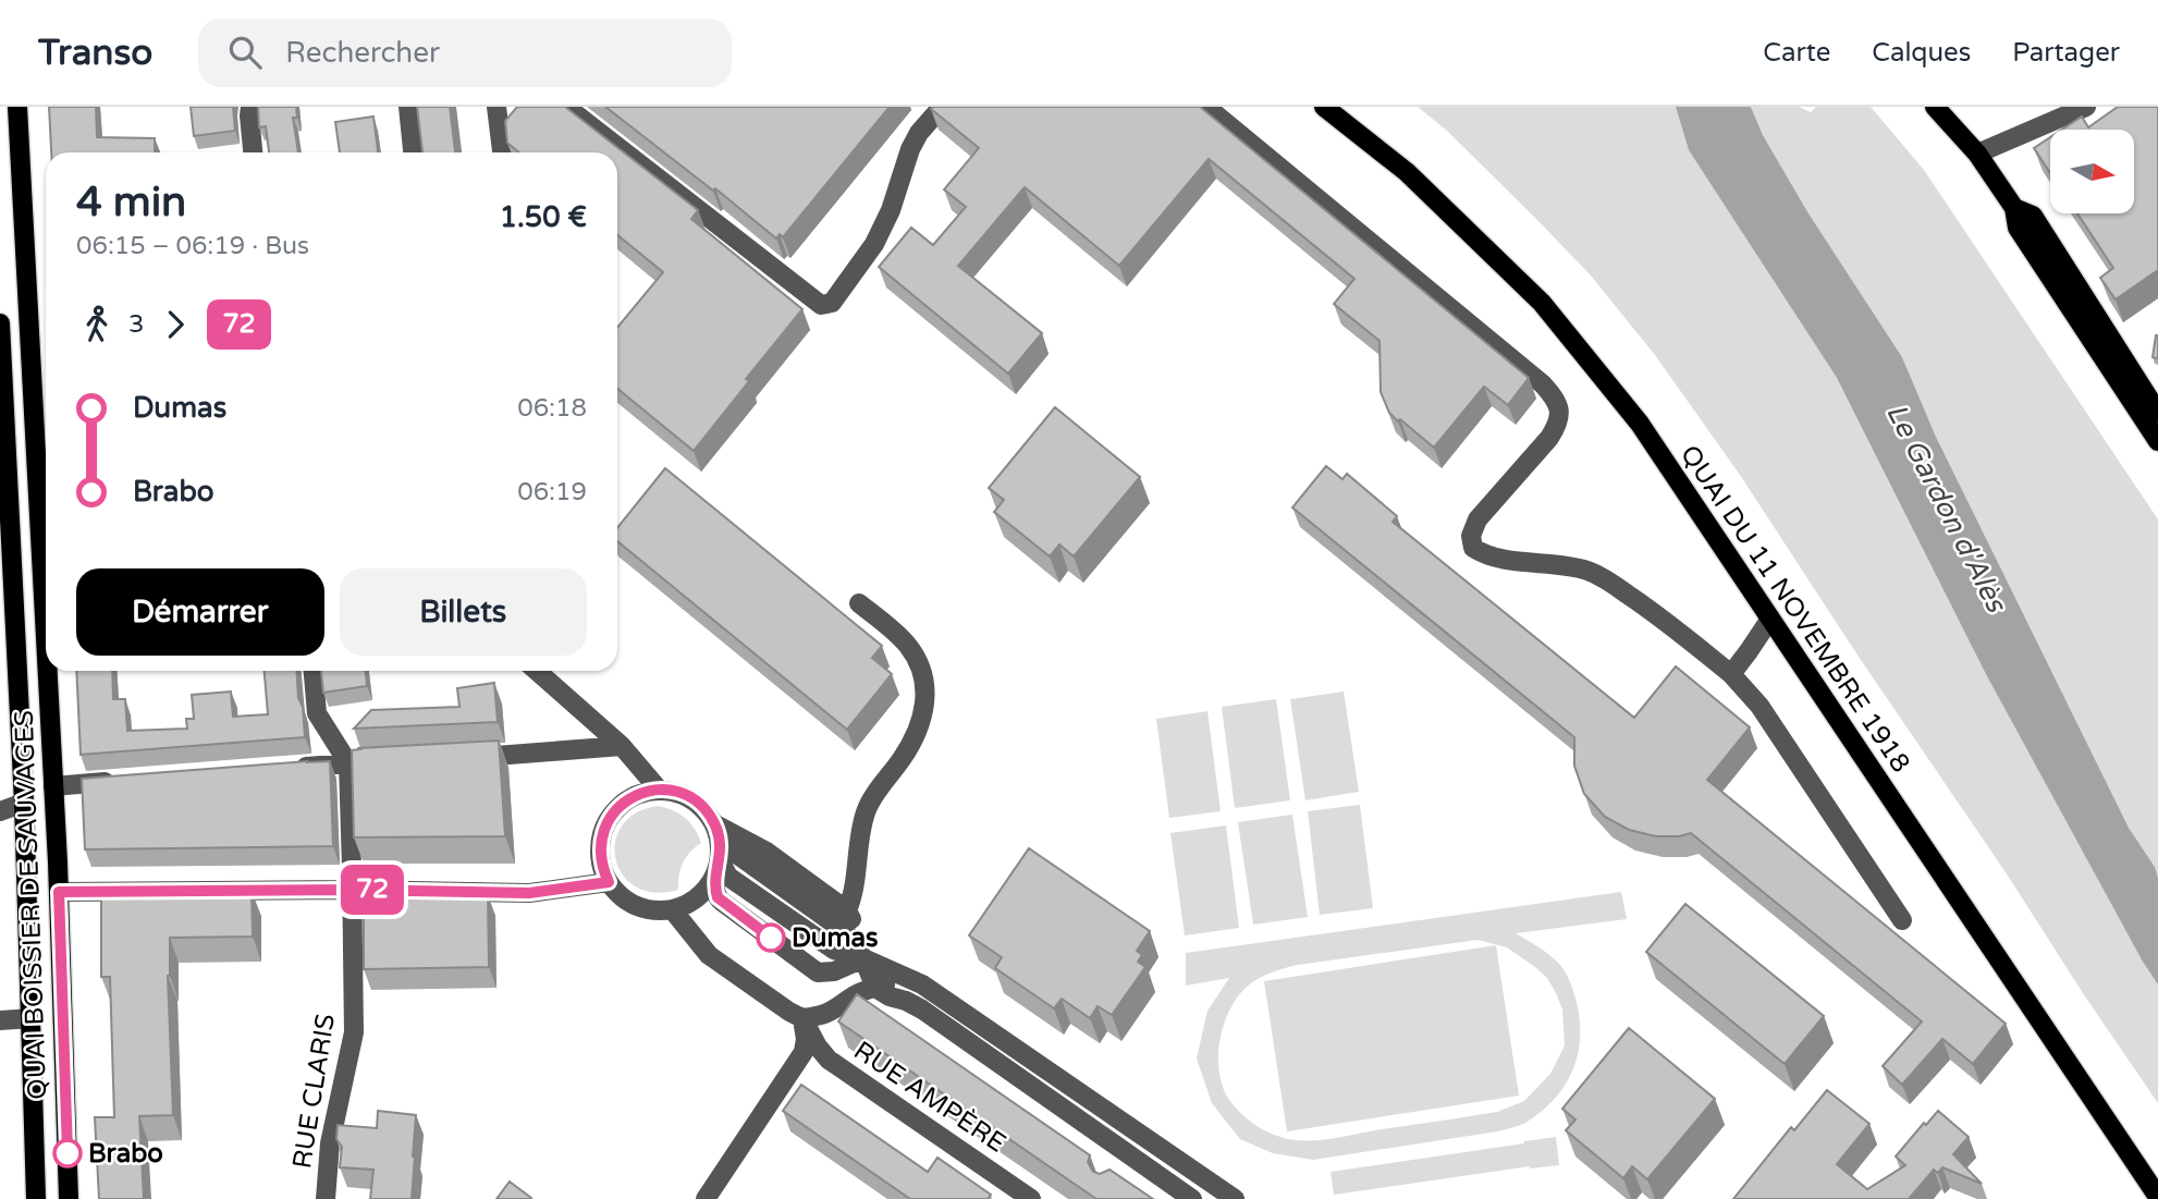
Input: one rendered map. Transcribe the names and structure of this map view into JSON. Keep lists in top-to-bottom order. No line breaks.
{"streets":{"main road":["QUAI DU 11 NOVEMBRE 1918","QUAI BOISSIER DE SAUVAGES"],"street":["RUE CLARIS","RUE AMPÈRE"]},"water":["Le Gardon d'Alès"],"places":["Dumas","Brabo"],"lines":["bus line 72"],"north":"right","page":{"header":"Transo","search":"Rechercher","nav":["Carte","Calques","Partager"],"on_map":"72","heading":["4 min","06:15 – 06:19 · Bus","1.50 €"],"legs":["3","72"],"list":[{"name":"Dumas","value":"06:18"},{"name":"Brabo","value":"06:19"}],"buttons":["Démarrer","Billets"]}}
